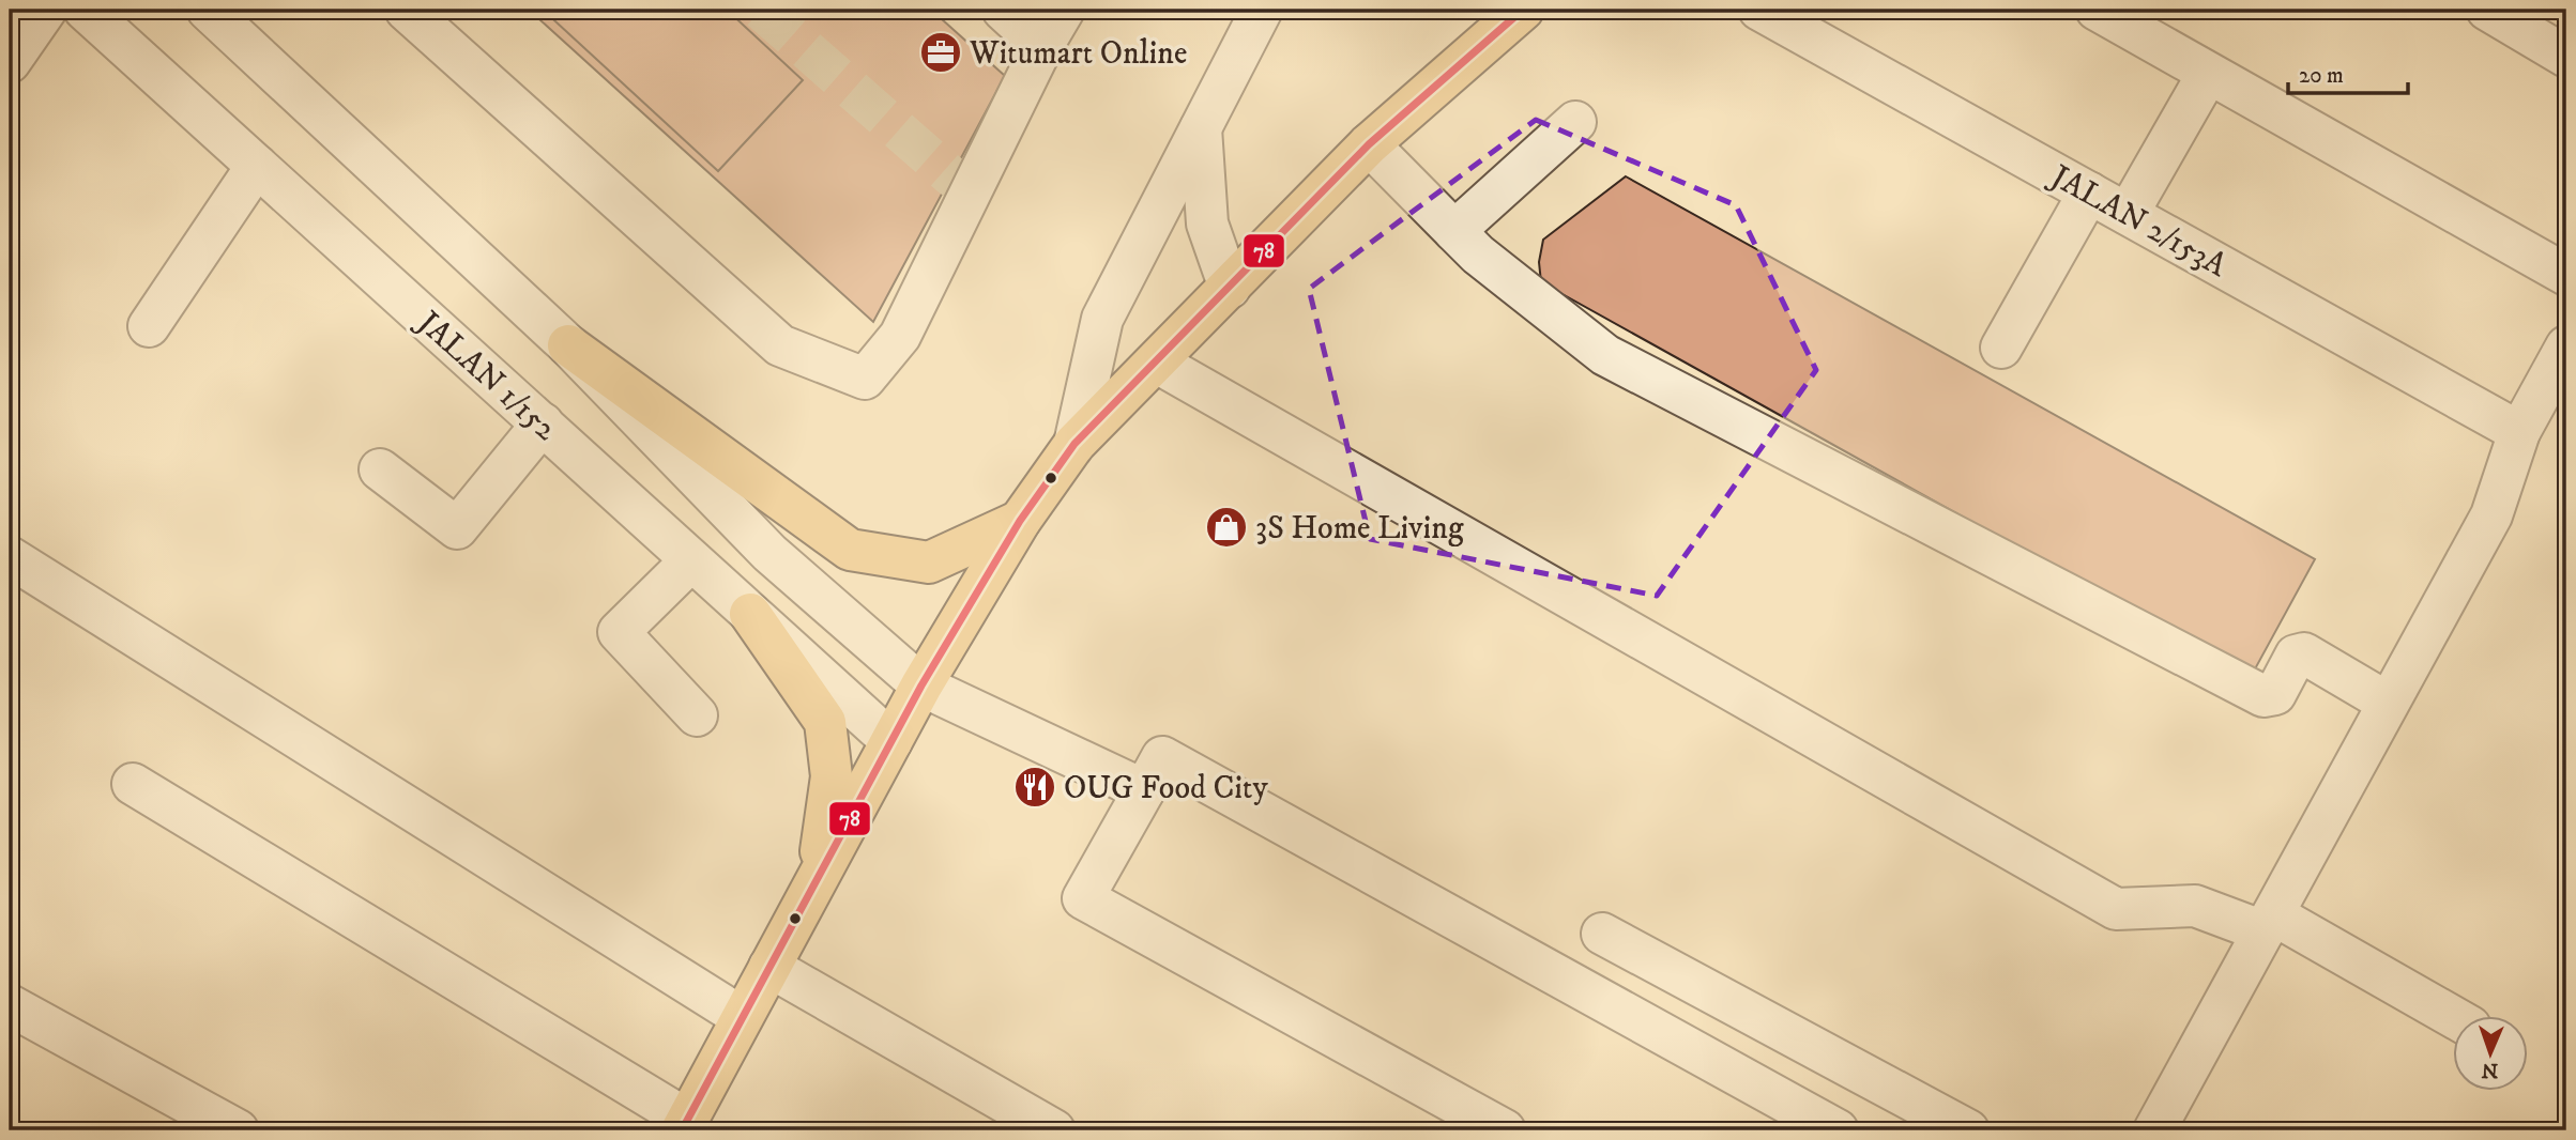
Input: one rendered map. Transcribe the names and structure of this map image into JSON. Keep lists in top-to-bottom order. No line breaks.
{"streets":{"street":["JALAN 2/153A","JALAN 1/152"]},"places":{"office":["Witumart Online"],"shop":["3S Home Living"],"restaurant":["OUG Food City"]},"lines":["transit line 78"],"scale_bar":"20 m","north":"bottom"}
